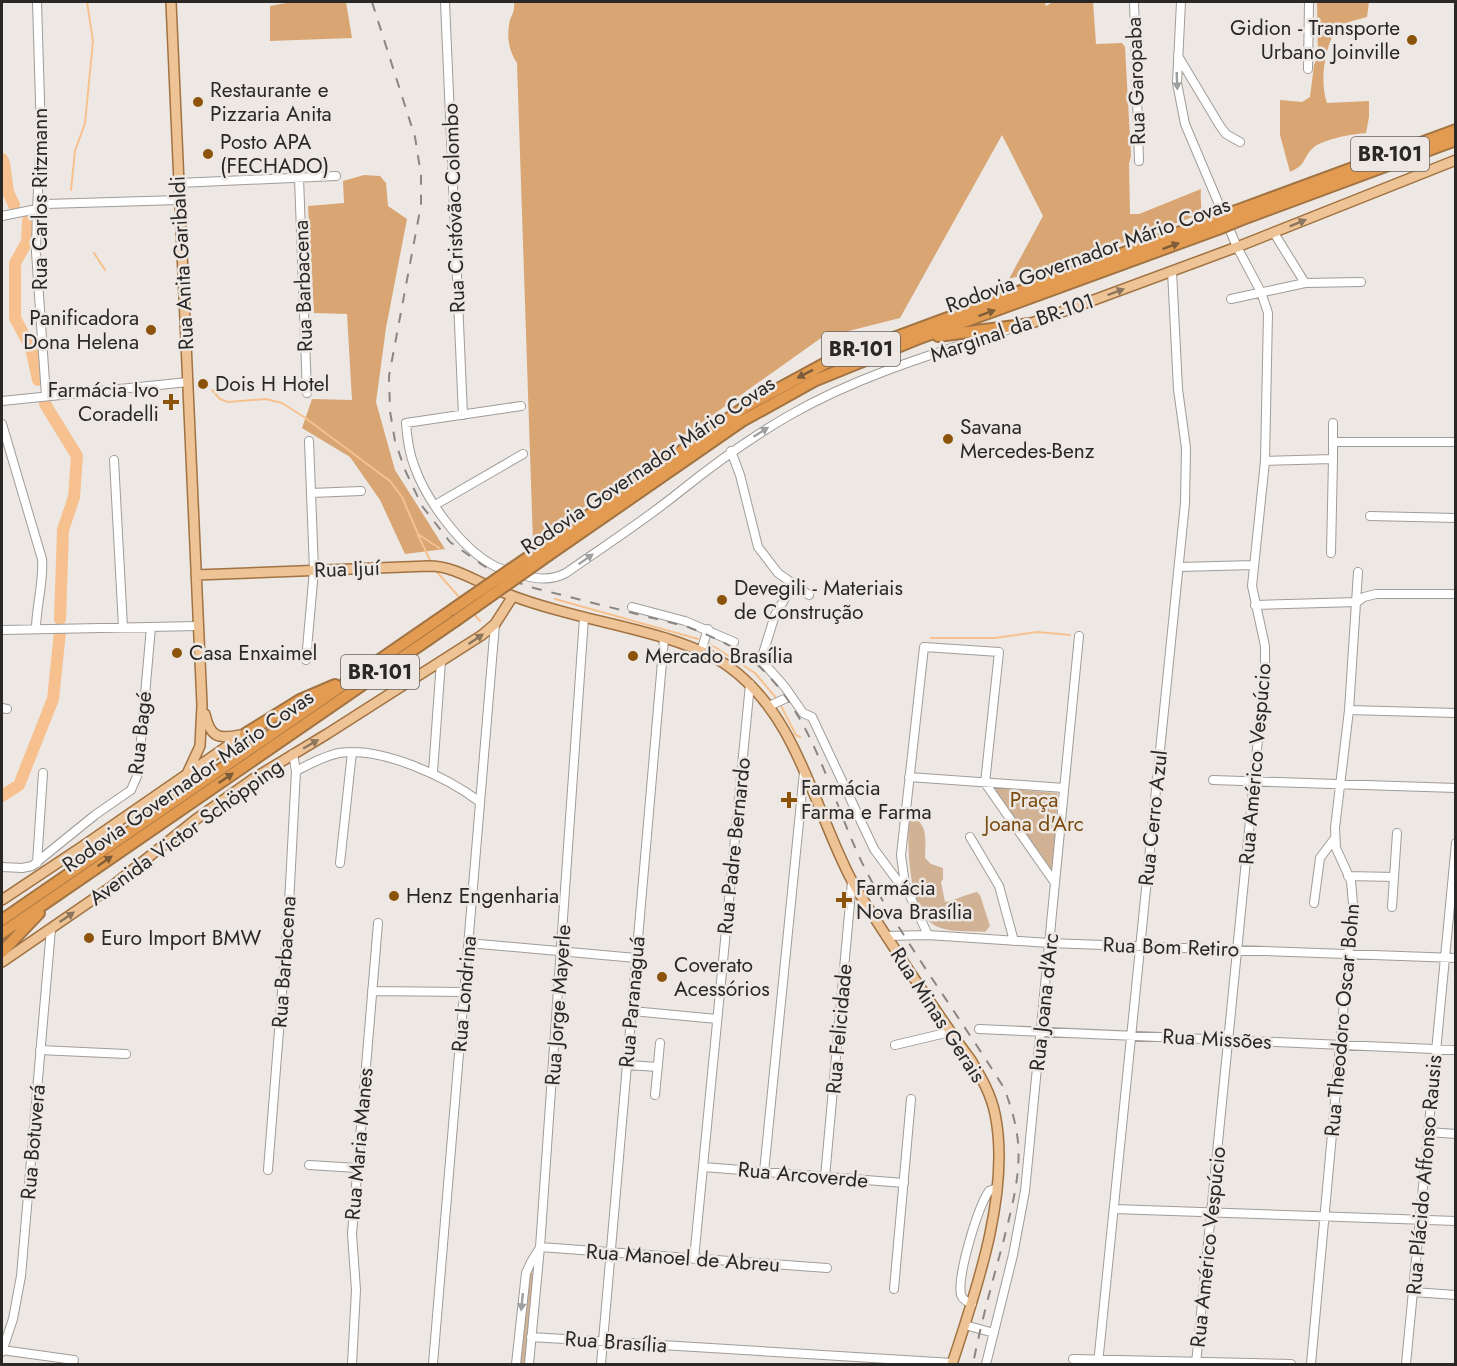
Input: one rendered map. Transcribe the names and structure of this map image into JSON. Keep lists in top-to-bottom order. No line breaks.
{"streets":{"highway":["BR-101","Rodovia Governador Mário Covas"],"main road":["Rua Anita Garibaldi","Marginal da BR-101","Rua Ijuí","Avenida Victor Schöpping","Rua Minas Gerais"],"street":["Rua Garopaba","Rua Carlos Ritzmann","Rua Cristóvão Colombo","Rua Barbacena","Rua Bagé","Rua Américo Vespúcio","Rua Cerro Azul","Rua Padre Bernardo","Rua Bom Retiro","Rua Londrina","Rua Paranaguá","Rua Joana d'Arc","Rua Jorge Mayerle","Rua Theodoro Oscar Bohn","Rua Felicidade","Rua Missões","Rua Botuverá","Rua Maria Manes","Rua Arcoverde","Rua Plácido Affonso Rausis","Rua Manoel de Abreu","Rua Brasília"]},"crossings":[["Rua Anita Garibaldi","Rua Ijuí"],["Rua Barbacena","Avenida Victor Schöpping"],["Marginal da BR-101","Rua Américo Vespúcio"],["Marginal da BR-101","Rua Cerro Azul"],["Rua Ijuí","Rua Minas Gerais"],["Rua Américo Vespúcio","Rua Bom Retiro"],["Rua Américo Vespúcio","Rua Missões"],["Rua Cerro Azul","Rua Bom Retiro"],["Rua Cerro Azul","Rua Missões"],["Avenida Victor Schöpping","Rua Londrina"],["Avenida Victor Schöpping","Rua Minas Gerais"],["Avenida Victor Schöpping","Rua Botuverá"],["Rua Padre Bernardo","Rua Minas Gerais"],["Rua Padre Bernardo","Rua Arcoverde"],["Rua Padre Bernardo","Rua Manoel de Abreu"],["Rua Bom Retiro","Rua Joana d'Arc"],["Rua Bom Retiro","Rua Minas Gerais"],["Rua Bom Retiro","Rua Theodoro Oscar Bohn"],["Rua Bom Retiro","Rua Plácido Affonso Rausis"],["Rua Paranaguá","Rua Minas Gerais"],["Rua Paranaguá","Rua Manoel de Abreu"],["Rua Paranaguá","Rua Brasília"],["Rua Joana d'Arc","Rua Missões"],["Rua Jorge Mayerle","Rua Minas Gerais"],["Rua Jorge Mayerle","Rua Manoel de Abreu"],["Rua Jorge Mayerle","Rua Brasília"],["Rua Minas Gerais","Rua Felicidade"],["Rua Minas Gerais","Rua Brasília"],["Rua Theodoro Oscar Bohn","Rua Missões"],["Rua Felicidade","Rua Arcoverde"],["Rua Missões","Rua Plácido Affonso Rausis"]],"one_way":["Marginal da BR-101"],"parks":["Praça Joana d'Arc"],"places":{"other":["Gidion - Transporte Urbano Joinville","Restaurante e Pizzaria Anita","Posto APA (FECHADO)","Panificadora Dona Helena","Dois H Hotel","Savana Mercedes-Benz","Devegili - Materiais de Construção","Casa Enxaimel","Mercado Brasília","Henz Engenharia","Euro Import BMW","Coverato Acessórios"],"health":["Farmácia Ivo Coradelli","Farmácia Farma e Farma","Farmácia Nova Brasília"]}}
